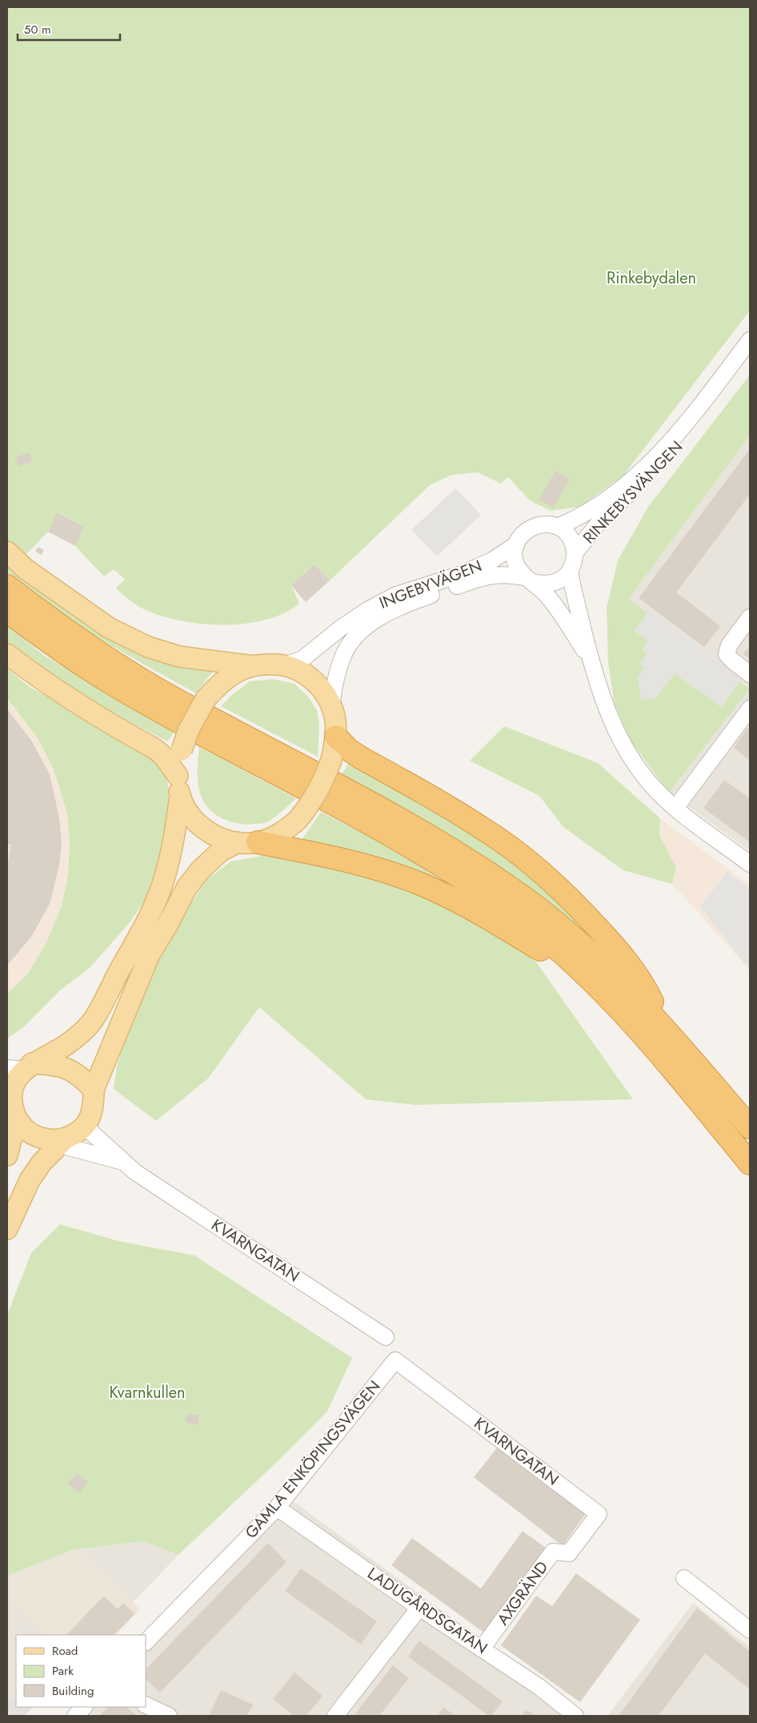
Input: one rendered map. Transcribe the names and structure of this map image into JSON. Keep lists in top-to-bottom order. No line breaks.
{"streets":{"street":["RINKEBYSVÄNGEN","INGEBYVÄGEN","KVARNGATAN","GAMLA ENKÖPINGSVÄGEN","AXGRÄND","LADUGÅRDSGATAN"]},"crossings":[["RINKEBYSVÄNGEN","INGEBYVÄGEN"],["KVARNGATAN","GAMLA ENKÖPINGSVÄGEN"],["KVARNGATAN","AXGRÄND"],["GAMLA ENKÖPINGSVÄGEN","LADUGÅRDSGATAN"],["AXGRÄND","LADUGÅRDSGATAN"]],"parks":["Rinkebydalen","Kvarnkullen"],"legend":["Road","Park","Building"],"scale_bar":"50 m"}
